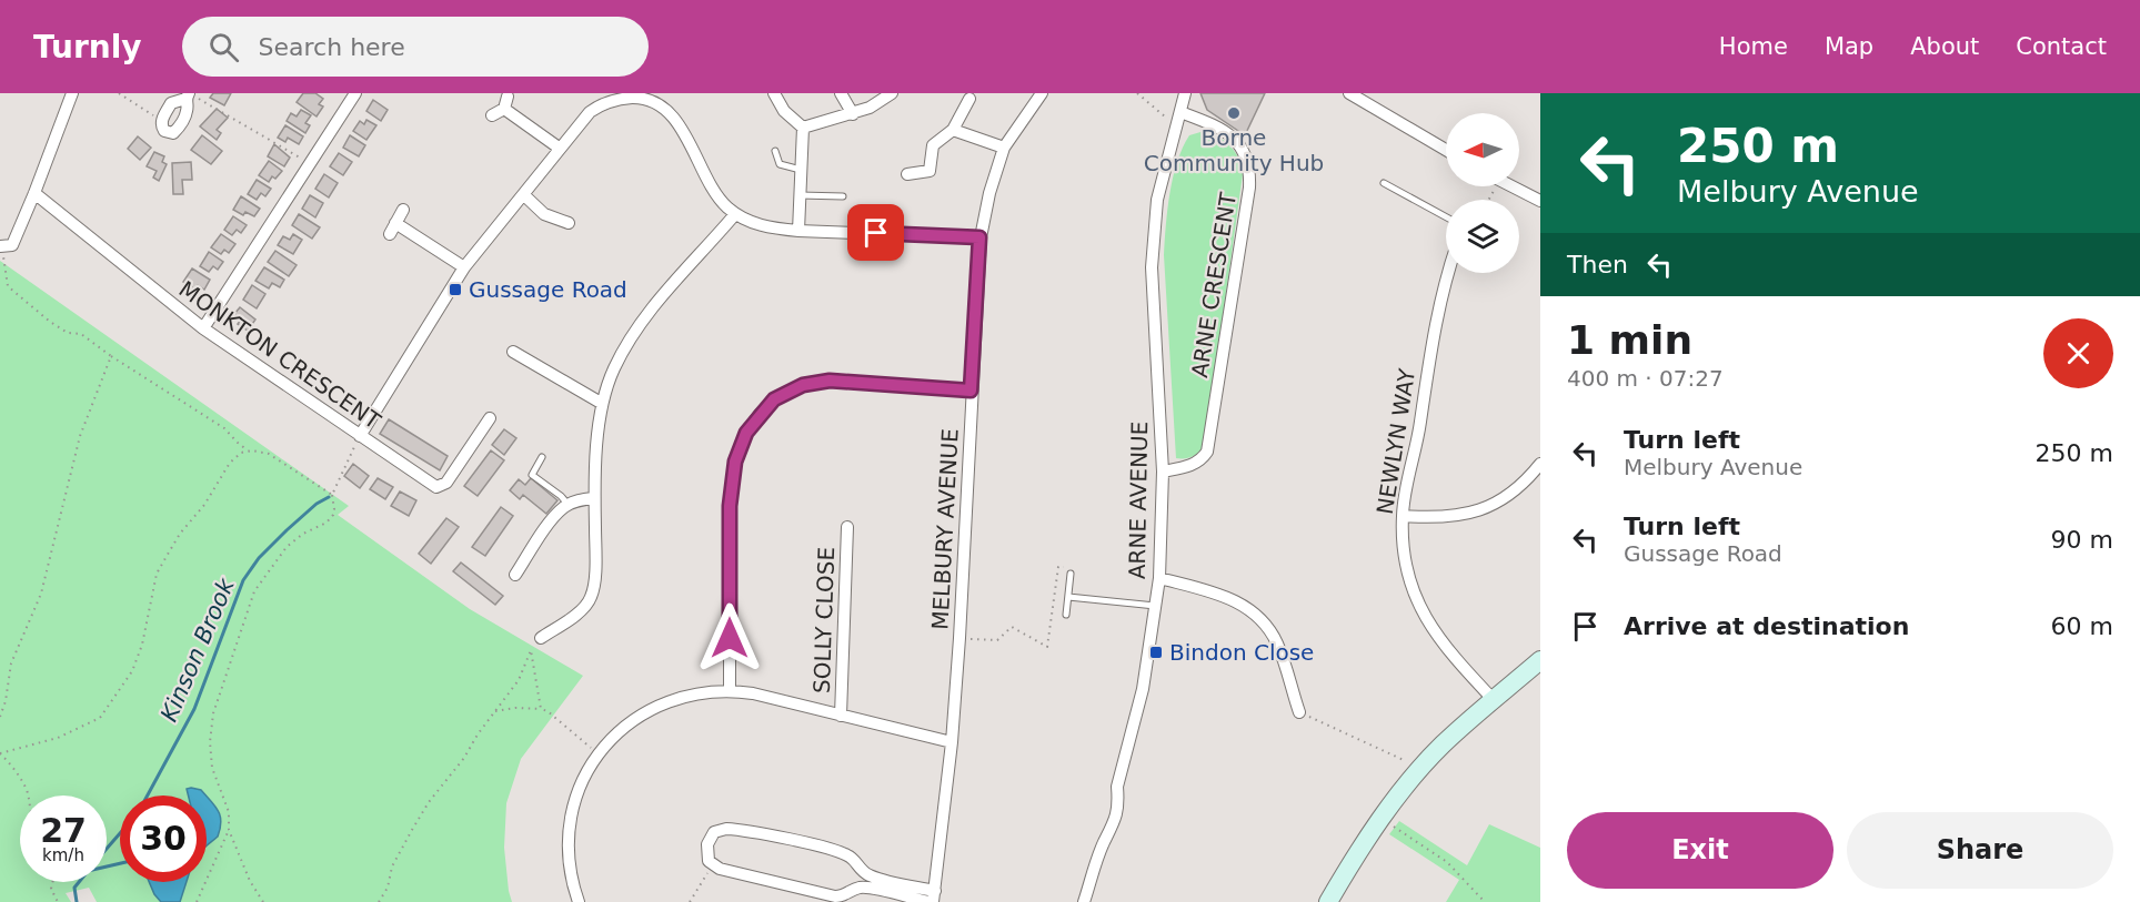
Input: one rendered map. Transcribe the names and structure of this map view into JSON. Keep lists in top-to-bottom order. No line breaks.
{"streets":{"street":["ARNE CRESCENT","MONKTON CRESCENT","NEWLYN WAY","ARNE AVENUE","MELBURY AVENUE","SOLLY CLOSE"]},"crossings":[["ARNE CRESCENT","ARNE AVENUE"]],"water":["Kinson Brook"],"places":{"other":["Borne Community Hub"],"transit":["Gussage Road","Bindon Close"]},"north":"left","page":{"header":"Turnly","search":"Search here","nav":["Home","Map","About","Contact"],"turn":["250 m","Melbury Avenue"],"then":"Then","heading":["1 min","400 m · 07:27"],"list":[{"name":"Turn left","note":"Melbury Avenue","value":"250 m"},{"name":"Turn left","note":"Gussage Road","value":"90 m"},{"name":"Arrive at destination","value":"60 m"}],"speed":"27 km/h","limit":"30","buttons":["Exit","Share"]}}
